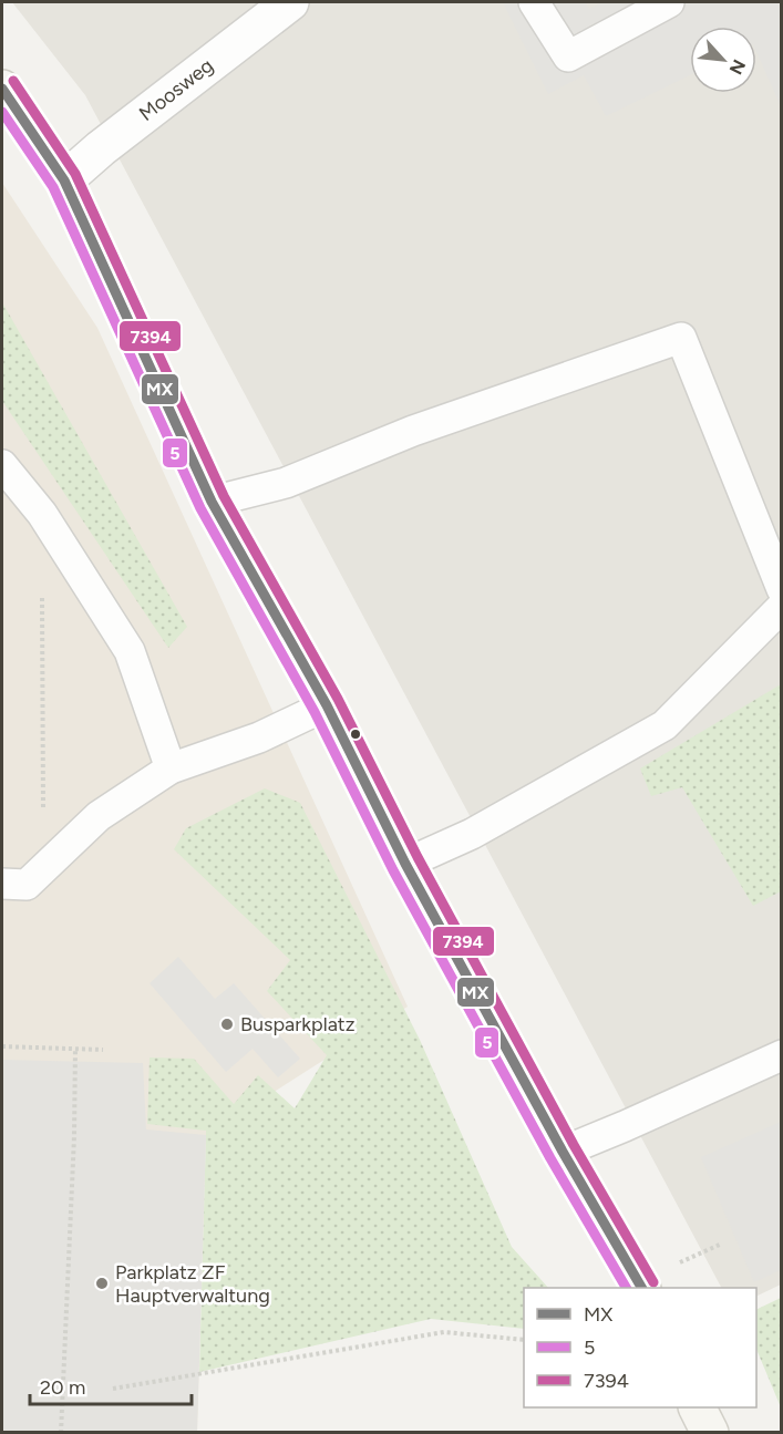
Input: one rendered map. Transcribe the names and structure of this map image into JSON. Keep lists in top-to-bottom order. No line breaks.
{"streets":{"street":["Moosweg"]},"places":["Busparkplatz","Parkplatz ZF Hauptverwaltung"],"lines":["transit line 7394","transit line MX","transit line 5"],"legend":["MX","5","7394"],"scale_bar":"20 m","north":"bottom right"}
